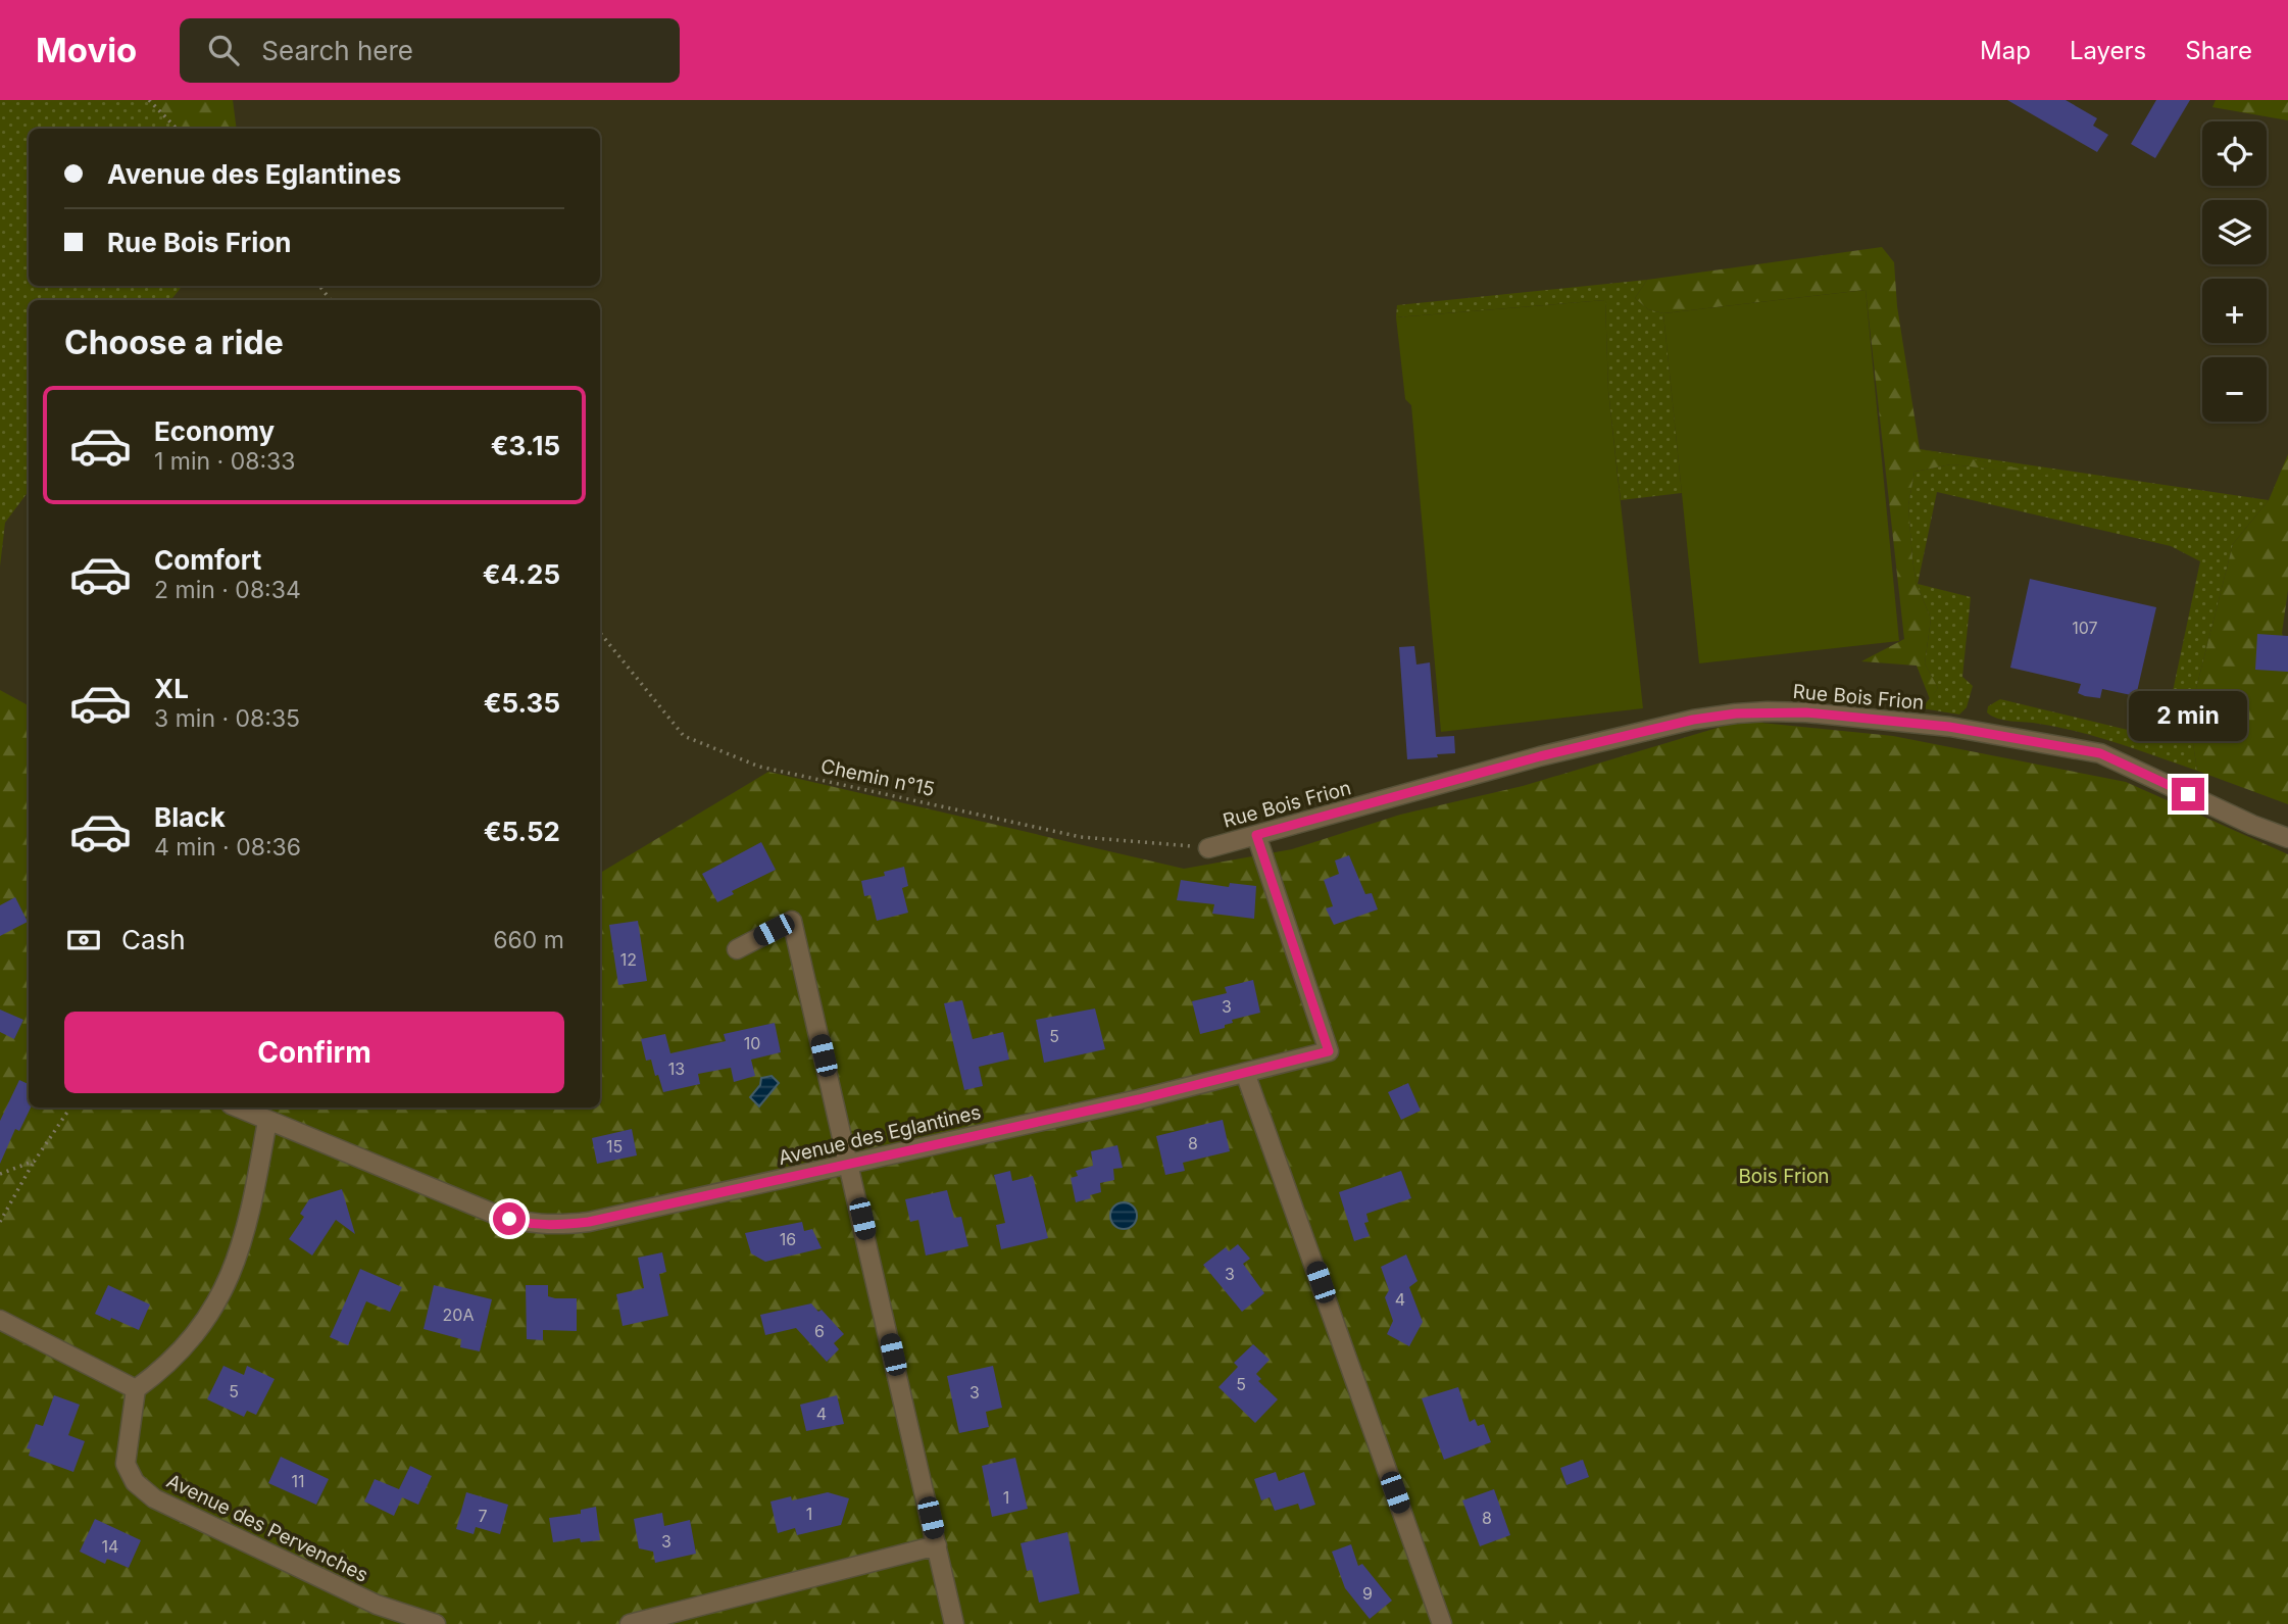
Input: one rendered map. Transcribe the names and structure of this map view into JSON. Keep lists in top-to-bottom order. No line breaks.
{"streets":{"street":["Rue Bois Frion","Avenue des Eglantines","Avenue des Pervenches"],"path":["Chemin n°15"]},"crossings":[["Rue Bois Frion","Chemin n°15"],["Rue Bois Frion","Avenue des Eglantines"]],"parks":["Bois Frion"],"house_numbers":["107","12","3","5","10","13","8","15","16","3","4","20A","6","5","5","3","4","11","1","1","7","8","3","14","9"],"page":{"header":"Movio","search":"Search here","nav":["Map","Layers","Share"],"map_buttons":["+","−"],"banner":["Avenue des Eglantines","Rue Bois Frion"],"heading":"Choose a ride","list":[{"name":"Economy","note":"1 min · 08:33","value":"€3.15"},{"name":"Comfort","note":"2 min · 08:34","value":"€4.25"},{"name":"XL","note":"3 min · 08:35","value":"€5.35"},{"name":"Black","note":"4 min · 08:36","value":"€5.52"}],"bubble":"2 min","pay":["Cash","660 m"],"buttons":"Confirm"}}
